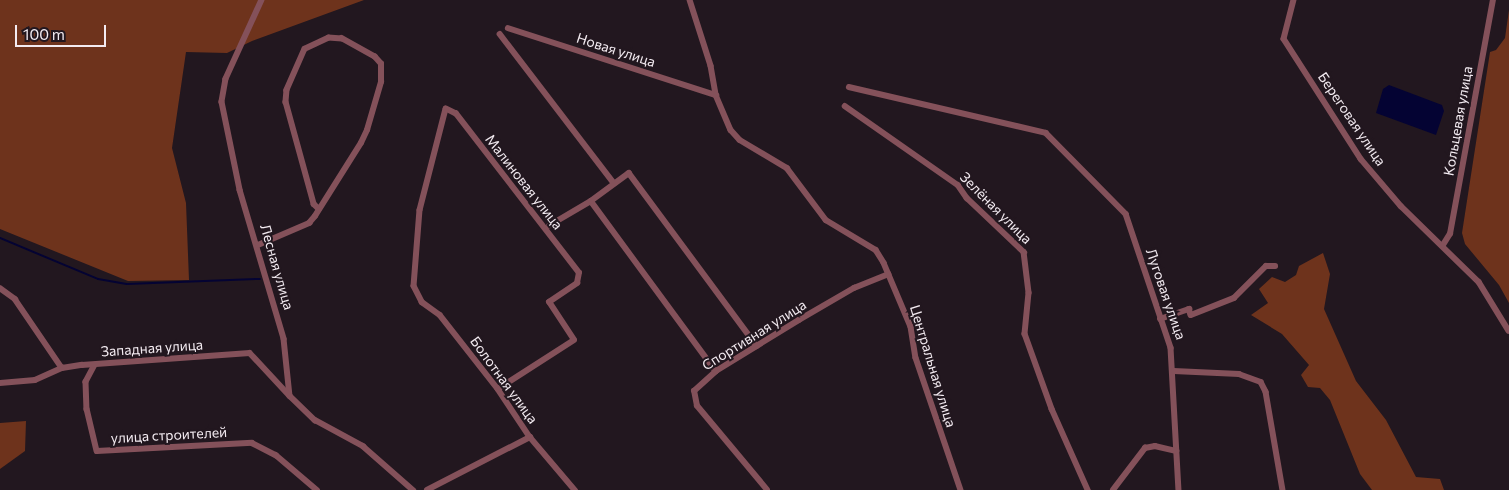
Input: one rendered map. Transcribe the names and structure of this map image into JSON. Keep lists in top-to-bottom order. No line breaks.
{"streets":{"street":["Новая улица","Береговая улица","Кольцевая улица","Малиновая улица","Зелёная улица","Лесная улица","Луговая улица","Спортивная улица","Западная улица","Центральная улица","Болотная улица","улица строителей"]},"crossings":[["Новая улица","Центральная улица"],["Береговая улица","Кольцевая улица"],["Малиновая улица","Болотная улица"],["Лесная улица","Западная улица"],["Спортивная улица","Центральная улица"],["Западная улица","улица строителей"]],"scale_bar":"100 m"}
